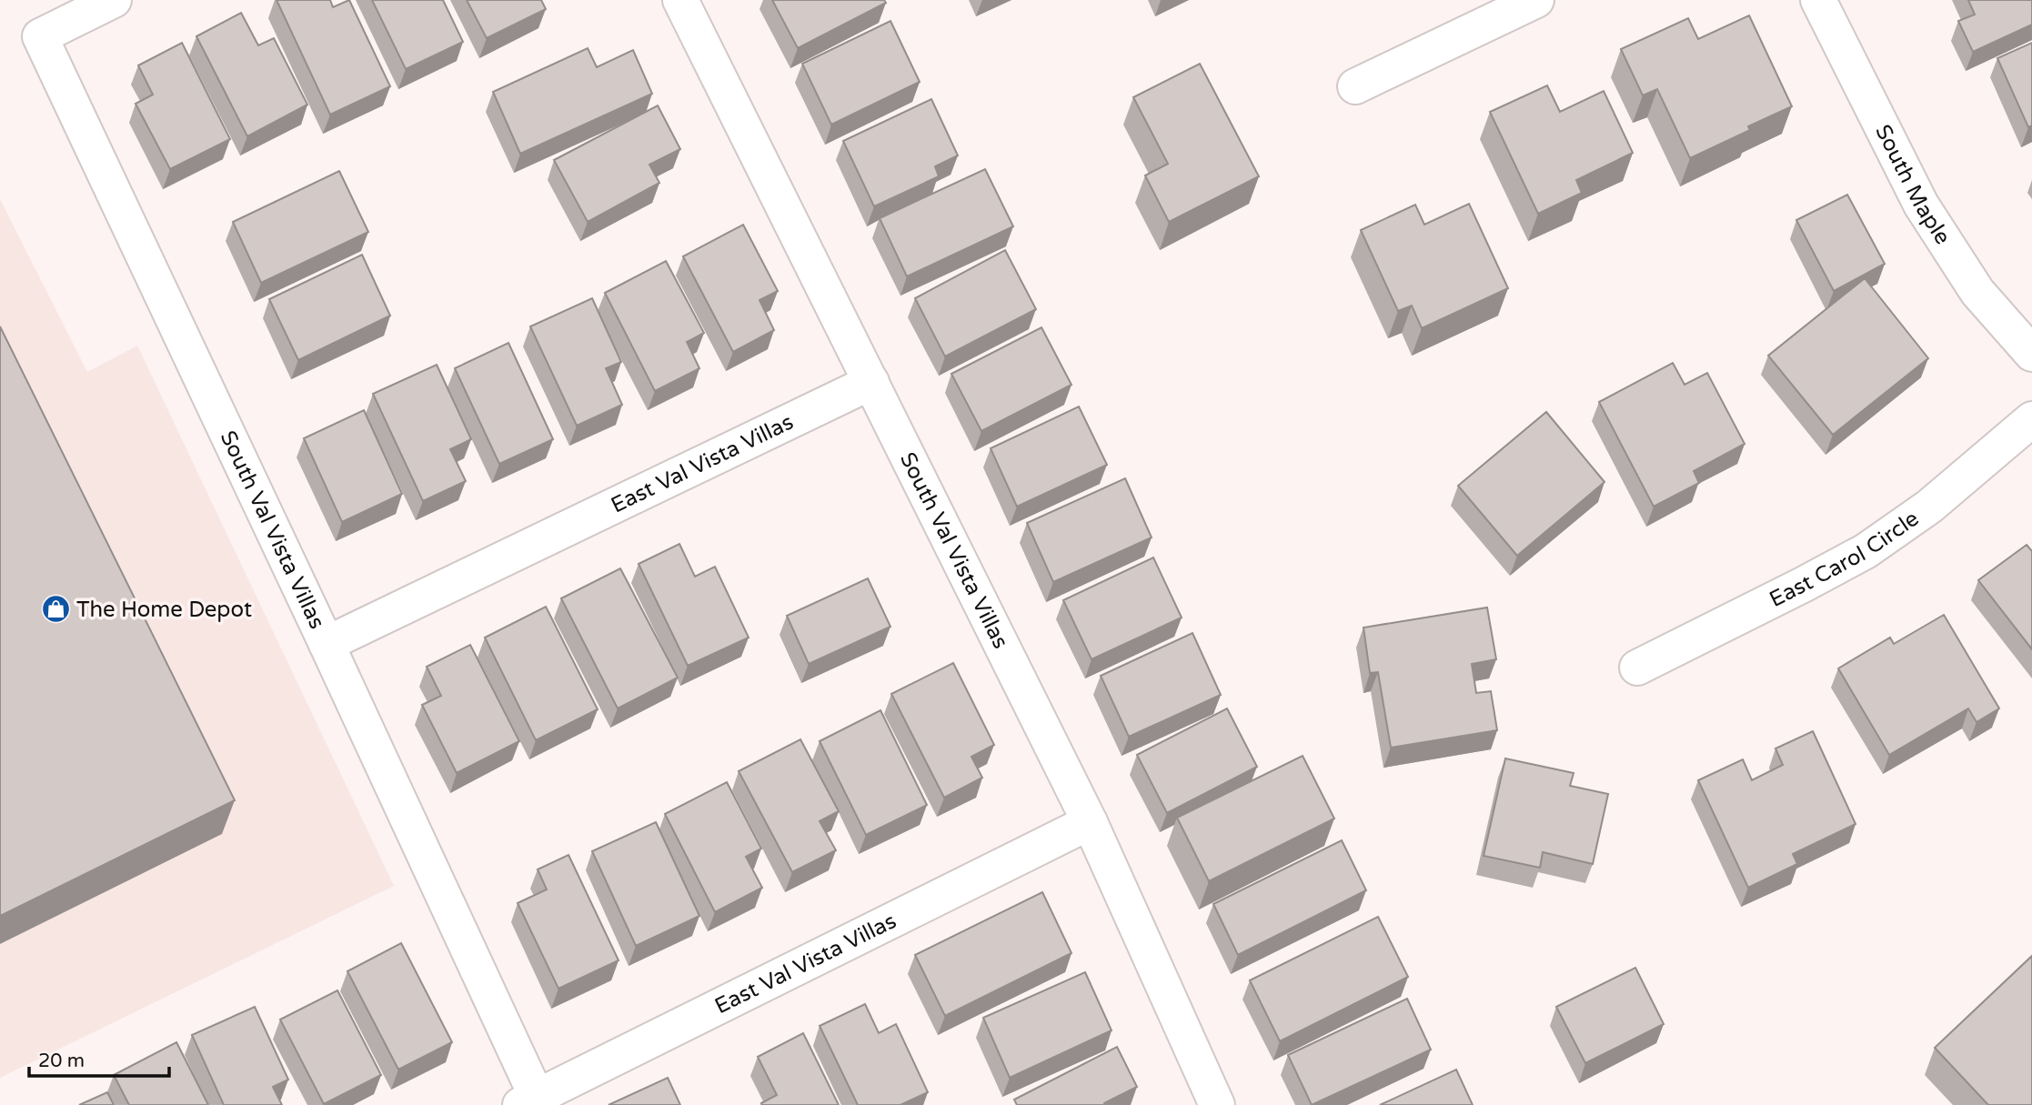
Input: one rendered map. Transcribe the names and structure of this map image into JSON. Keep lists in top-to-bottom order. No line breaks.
{"streets":{"street":["South Maple","East Val Vista Villas","South Val Vista Villas","East Carol Circle"]},"crossings":[["East Val Vista Villas","South Val Vista Villas"]],"places":{"shop":["The Home Depot"]},"scale_bar":"20 m"}
